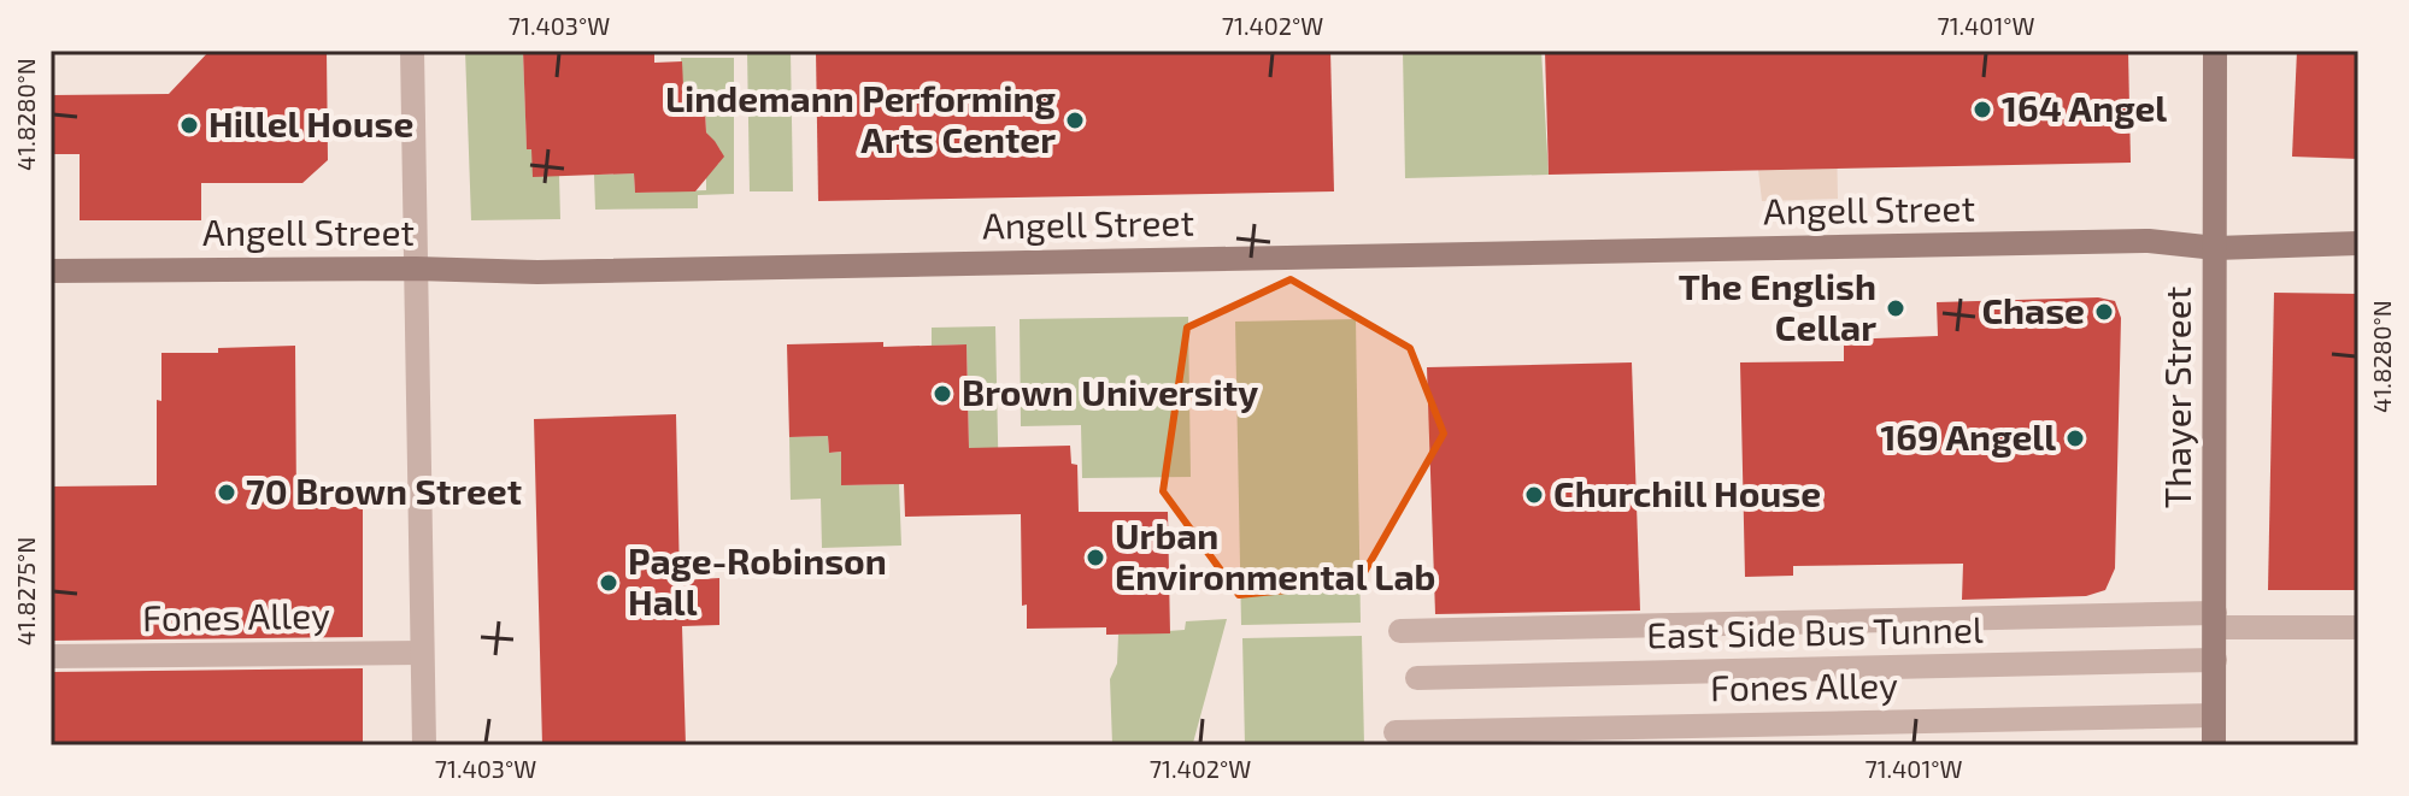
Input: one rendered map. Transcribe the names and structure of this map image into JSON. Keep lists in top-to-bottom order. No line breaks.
{"streets":{"main road":["Angell Street","Thayer Street"],"street":["Fones Alley","East Side Bus Tunnel"]},"crossings":[["Angell Street","Thayer Street"],["Thayer Street","Fones Alley"],["Thayer Street","East Side Bus Tunnel"]],"places":["164 Angel","Lindemann Performing Arts Center","Hillel House","The English Cellar","Chase","Brown University","169 Angell","70 Brown Street","Churchill House","Urban Environmental Lab","Page-Robinson Hall"],"coordinates":["71.403°W","71.402°W","71.401°W","41.8280°N","41.8275°N"]}
